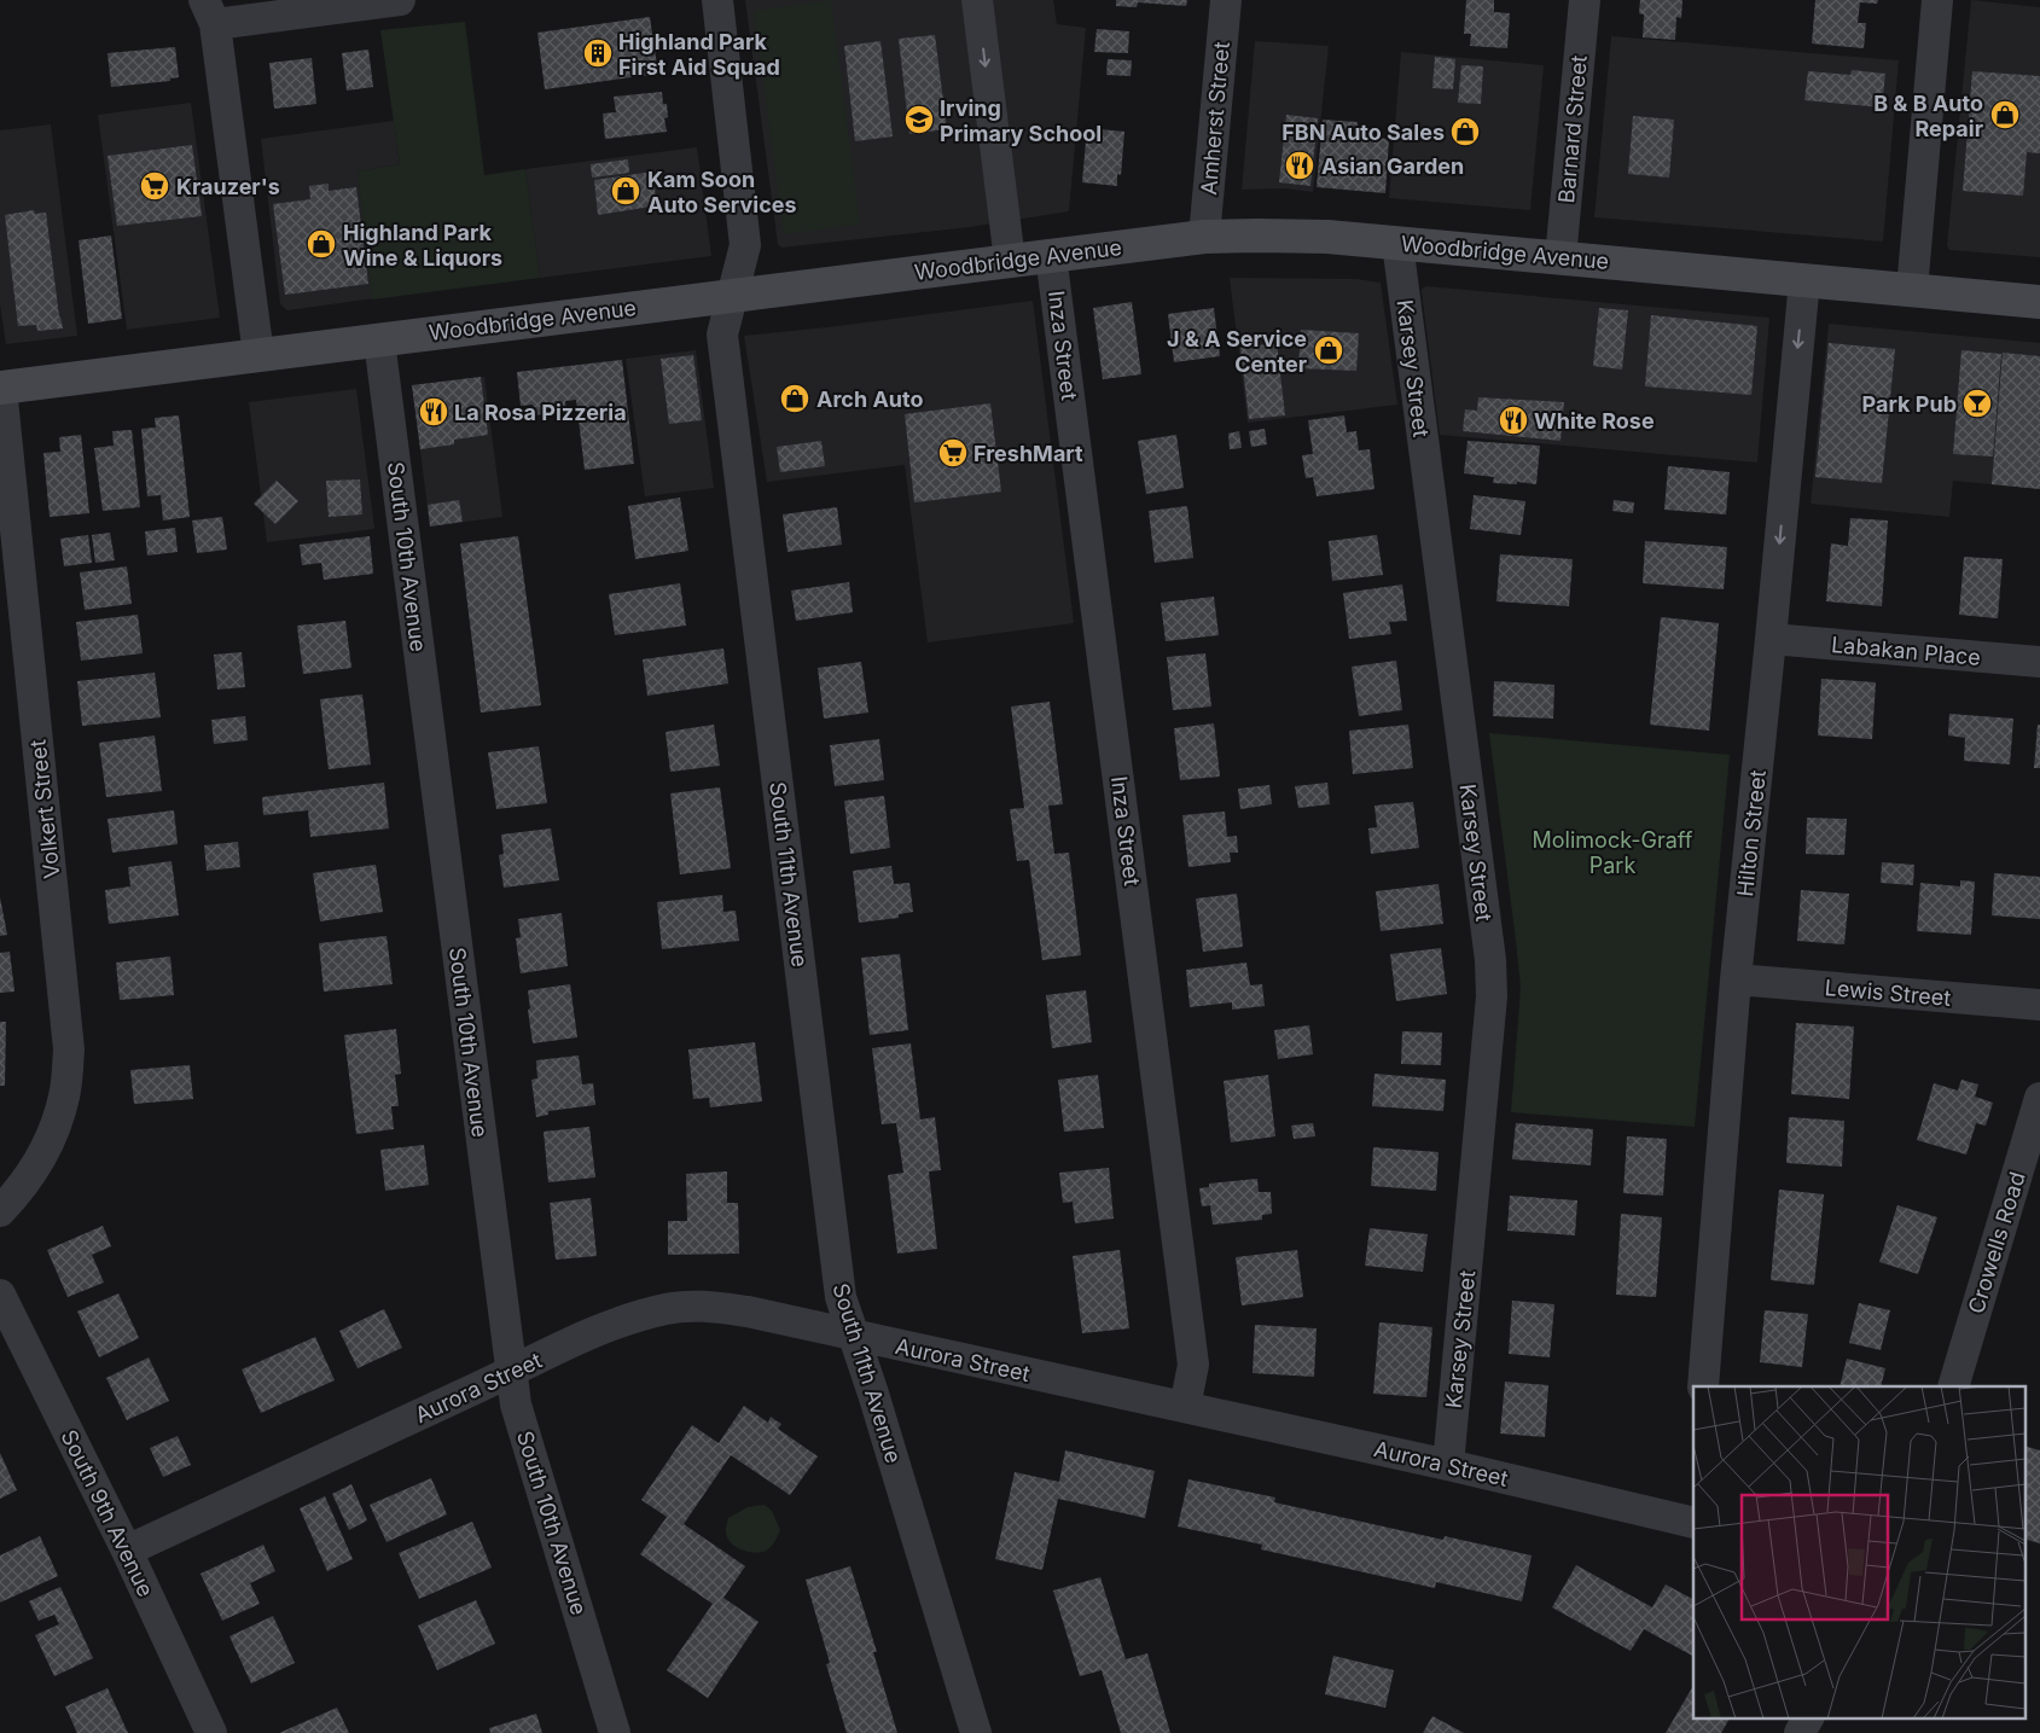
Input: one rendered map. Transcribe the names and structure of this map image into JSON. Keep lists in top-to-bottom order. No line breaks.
{"streets":{"main road":["Woodbridge Avenue"],"street":["Amherst Street","Barnard Street","Inza Street","Karsey Street","South 10th Avenue","Labakan Place","Volkert Street","Hilton Street","South 11th Avenue","Lewis Street","Crowells Road","Aurora Street","South 9th Avenue"]},"crossings":[["Amherst Street","Woodbridge Avenue"],["Barnard Street","Woodbridge Avenue"],["Woodbridge Avenue","Inza Street"],["Woodbridge Avenue","Karsey Street"],["Woodbridge Avenue","South 10th Avenue"],["Woodbridge Avenue","Volkert Street"],["Woodbridge Avenue","Hilton Street"],["Woodbridge Avenue","South 11th Avenue"],["Inza Street","Aurora Street"],["Karsey Street","Aurora Street"],["South 10th Avenue","Aurora Street"],["Labakan Place","Hilton Street"],["Hilton Street","Lewis Street"],["South 11th Avenue","Aurora Street"],["Aurora Street","South 9th Avenue"]],"parks":["Molimock-Graff Park"],"places":{"building":["Highland Park First Aid Squad"],"shop":["B & B Auto Repair","FBN Auto Sales","Kam Soon Auto Services","Highland Park Wine & Liquors","J & A Service Center","Arch Auto"],"school or university":["Irving Primary School"],"restaurant":["Asian Garden","La Rosa Pizzeria","White Rose"],"supermarket":["Krauzer's","FreshMart"],"bar":["Park Pub"]}}
